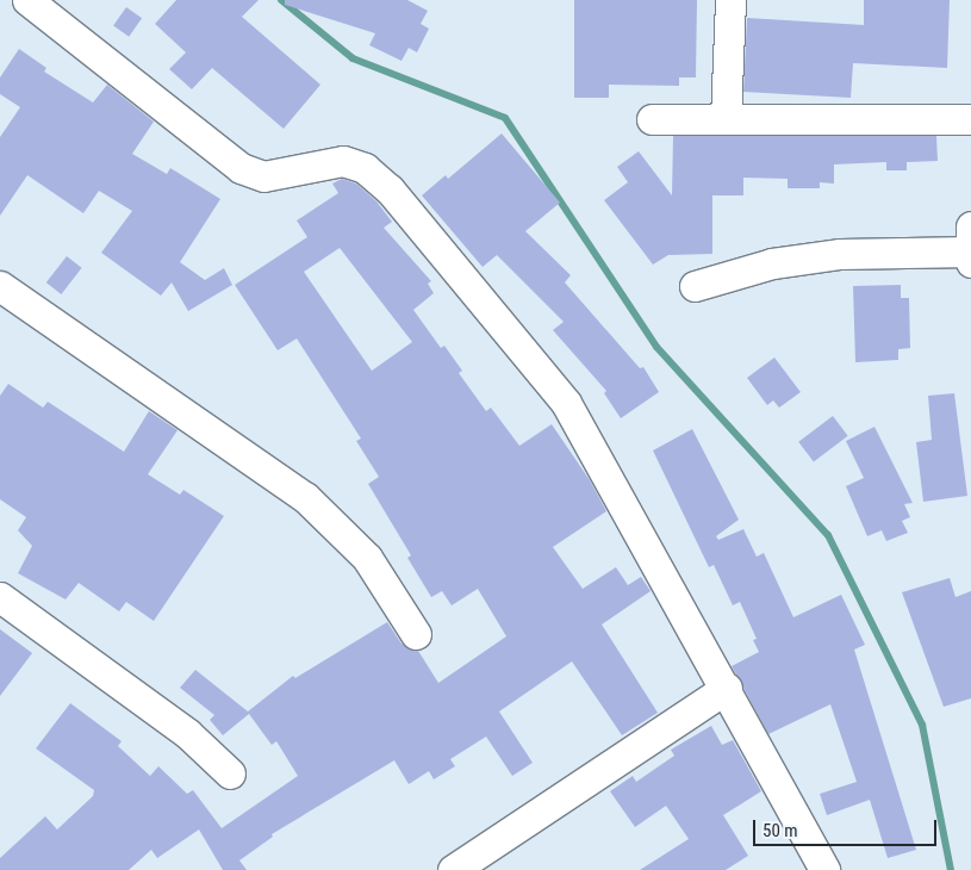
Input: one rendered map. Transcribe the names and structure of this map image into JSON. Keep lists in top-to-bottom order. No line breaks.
{"scale_bar":"50 m"}
